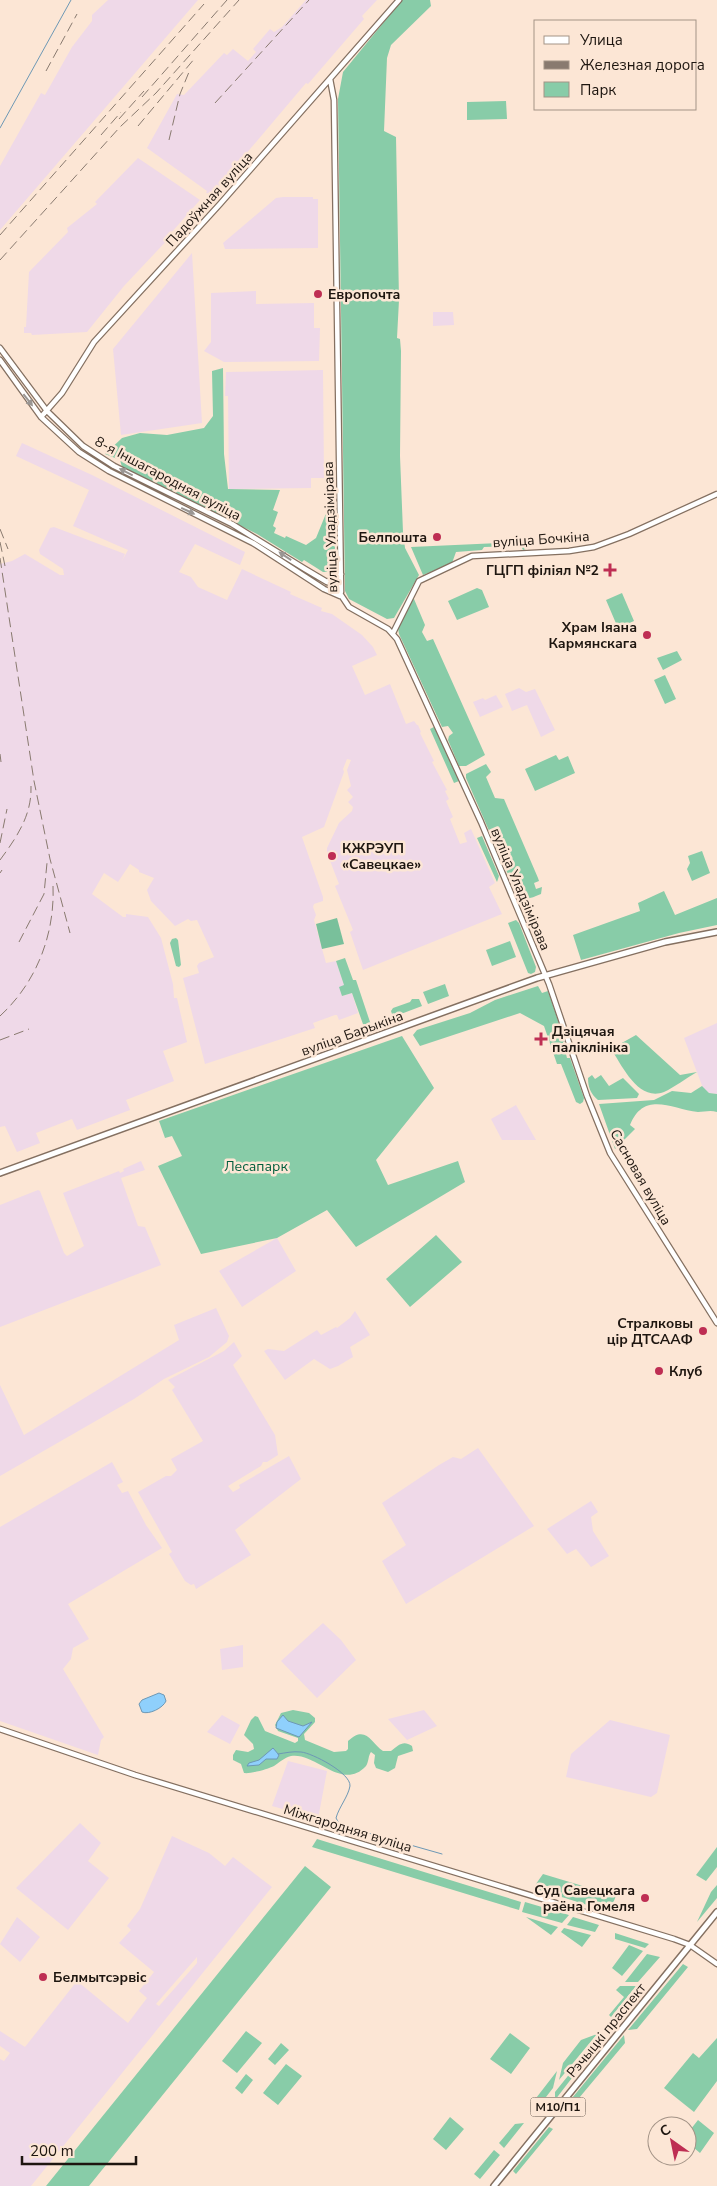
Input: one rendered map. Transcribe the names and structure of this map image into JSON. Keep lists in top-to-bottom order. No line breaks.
{"streets":{"main road":["Падоўжная вуліца","8-я Іншагародняя вуліца","вуліца Уладзімірава","вуліца Бочкіна","вуліца Барыкіна","Сасновая вуліца","Міжгародняя вуліца","Рэчыцкі праспект","М10/П1"]},"crossings":[["Падоўжная вуліца","8-я Іншагародняя вуліца"],["Падоўжная вуліца","вуліца Уладзімірава"],["8-я Іншагародняя вуліца","вуліца Уладзімірава"],["вуліца Уладзімірава","вуліца Бочкіна"],["вуліца Уладзімірава","вуліца Барыкіна"],["вуліца Уладзімірава","Сасновая вуліца"],["вуліца Барыкіна","Сасновая вуліца"],["Міжгародняя вуліца","Рэчыцкі праспект"]],"parks":["Лесапарк"],"places":{"other":["Европочта","Белпошта","Храм Іяана Кармянскага","КЖРЭУП «Савецкае»","Стралковы цір ДТСААФ","Клуб","Суд Савецкага раёна Гомеля","Белмытсэрвіс"],"health":["ГЦГП філіял №2","Дзіцячая паліклініка"]},"legend":["Улица","Железная дорога","Парк"],"scale_bar":"200 m","north":"top left"}
